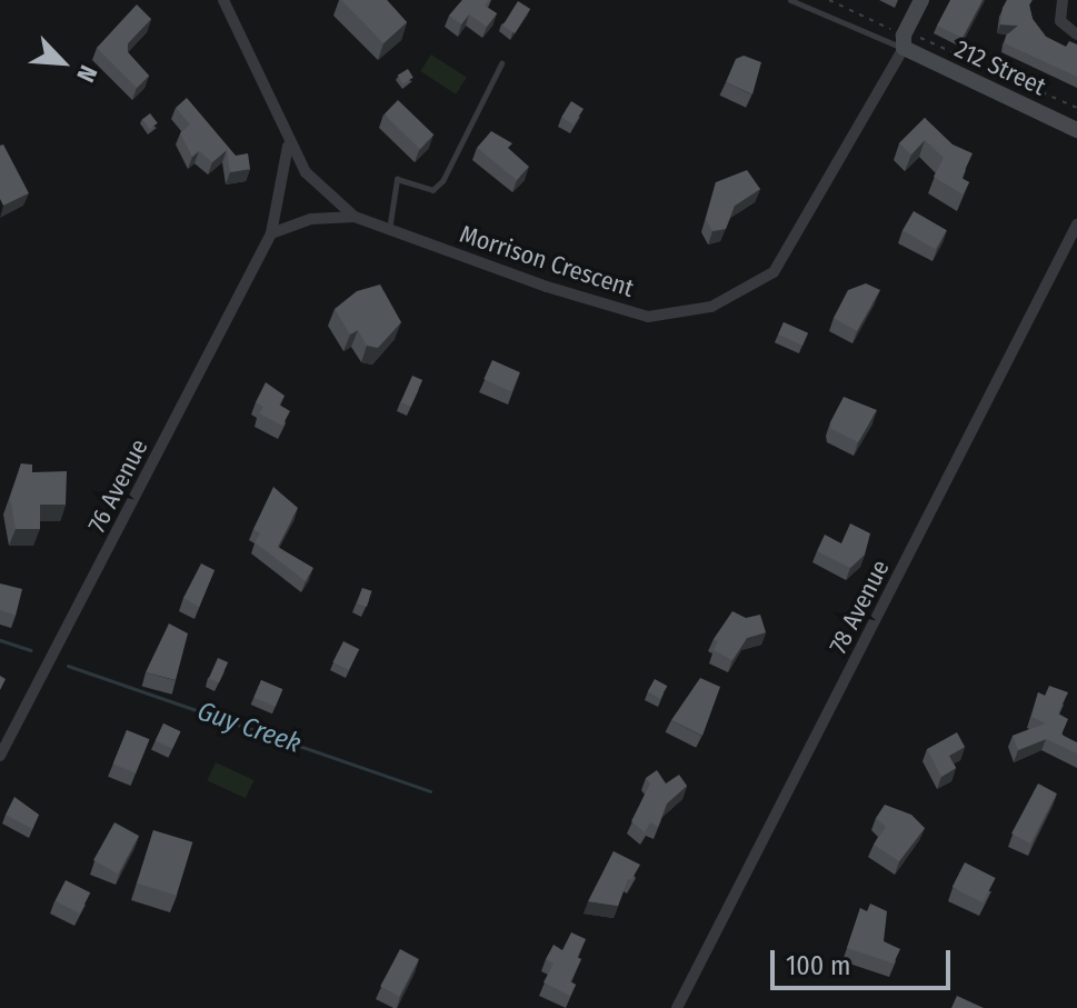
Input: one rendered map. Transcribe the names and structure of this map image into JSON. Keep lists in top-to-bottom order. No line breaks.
{"streets":{"street":["212 Street","Morrison Crescent","76 Avenue","78 Avenue"]},"crossings":[["212 Street","Morrison Crescent"],["Morrison Crescent","76 Avenue"]],"water":["Guy Creek"],"scale_bar":"100 m","north":"bottom right"}
